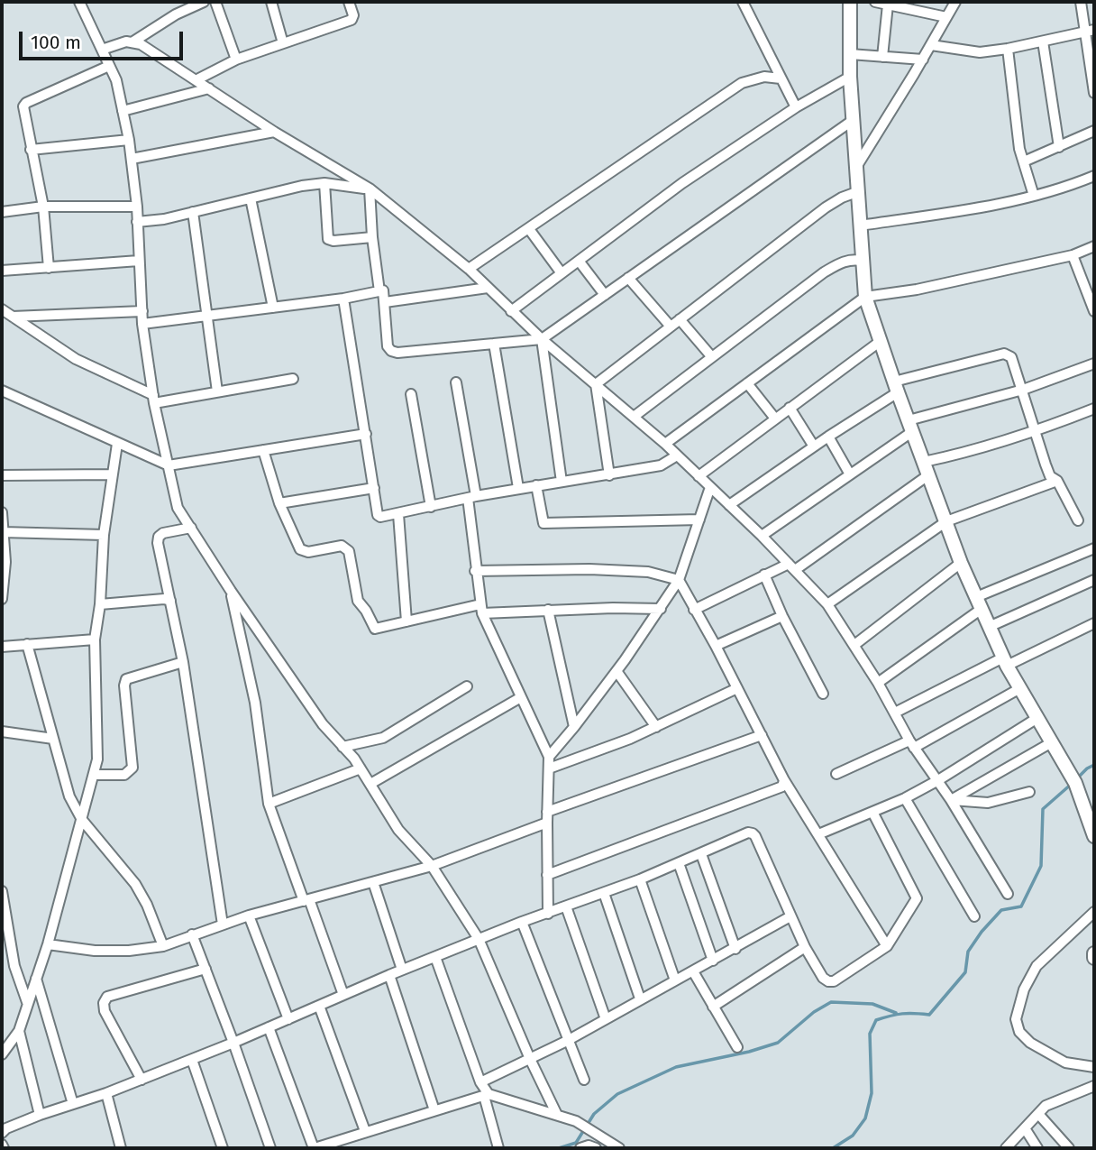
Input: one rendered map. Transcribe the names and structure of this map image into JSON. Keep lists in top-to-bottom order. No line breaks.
{"scale_bar":"100 m"}
